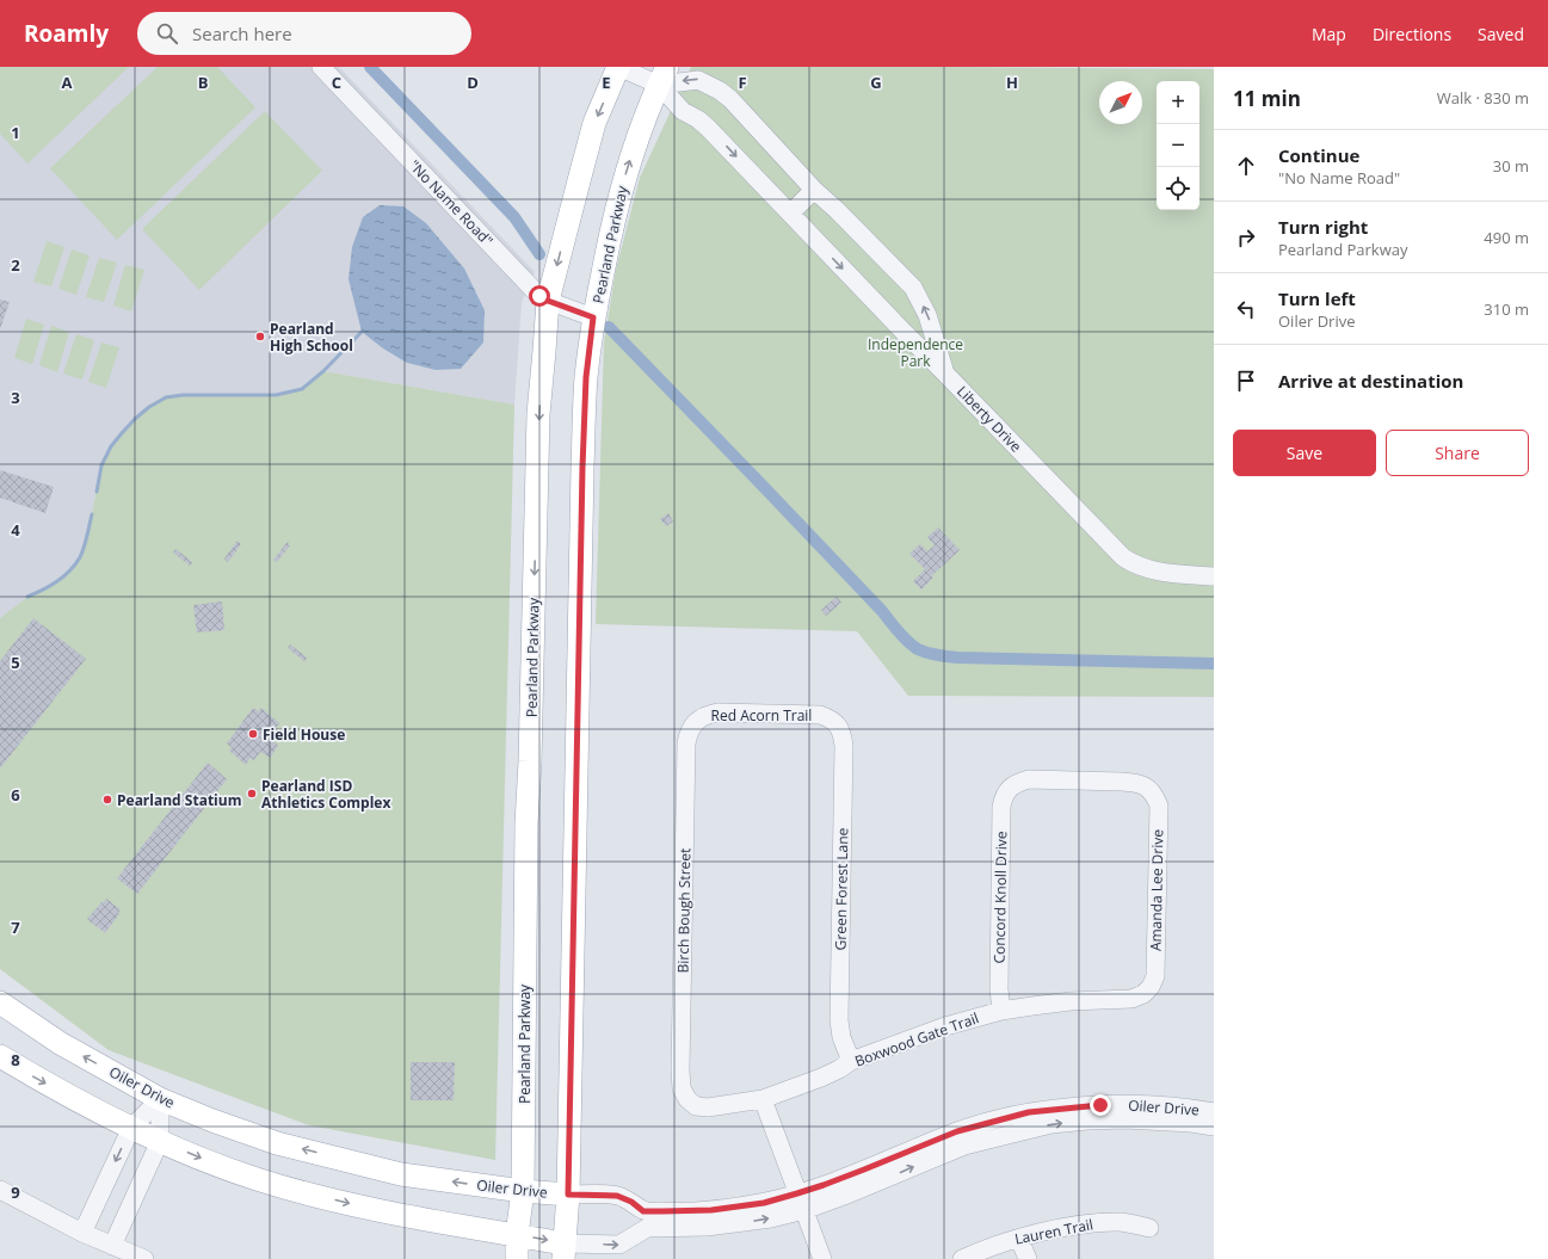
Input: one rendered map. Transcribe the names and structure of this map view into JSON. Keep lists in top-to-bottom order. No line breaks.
{"streets":{"main road":["Pearland Parkway","Oiler Drive"],"street":["\"No Name Road\"","Liberty Drive","Red Acorn Trail","Green Forest Lane","Amanda Lee Drive","Concord Knoll Drive","Birch Bough Street","Boxwood Gate Trail","Lauren Trail"]},"crossings":[["\"No Name Road\"","Pearland Parkway"],["Pearland Parkway","Liberty Drive"],["Pearland Parkway","Oiler Drive"],["Red Acorn Trail","Green Forest Lane"],["Red Acorn Trail","Birch Bough Street"],["Green Forest Lane","Boxwood Gate Trail"],["Amanda Lee Drive","Concord Knoll Drive"],["Amanda Lee Drive","Boxwood Gate Trail"],["Concord Knoll Drive","Boxwood Gate Trail"],["Birch Bough Street","Boxwood Gate Trail"]],"parks":["Independence Park"],"places":["Pearland High School","Field House","Pearland ISD Athletics Complex","Pearland Statium"],"north":"top right","page":{"header":"Roamly","search":"Search here","nav":["Map","Directions","Saved"],"heading":["11 min","Walk · 830 m"],"map_buttons":["+","−"],"list":[["Continue","\"No Name Road\"","30 m"],["Turn right","Pearland Parkway","490 m"],["Turn left","Oiler Drive","310 m"],"Arrive at destination"],"buttons":["Save","Share"]},"grid":{"columns":["A","B","C","D","E","F","G","H"],"rows":["1","2","3","4","5","6","7","8","9"]}}
